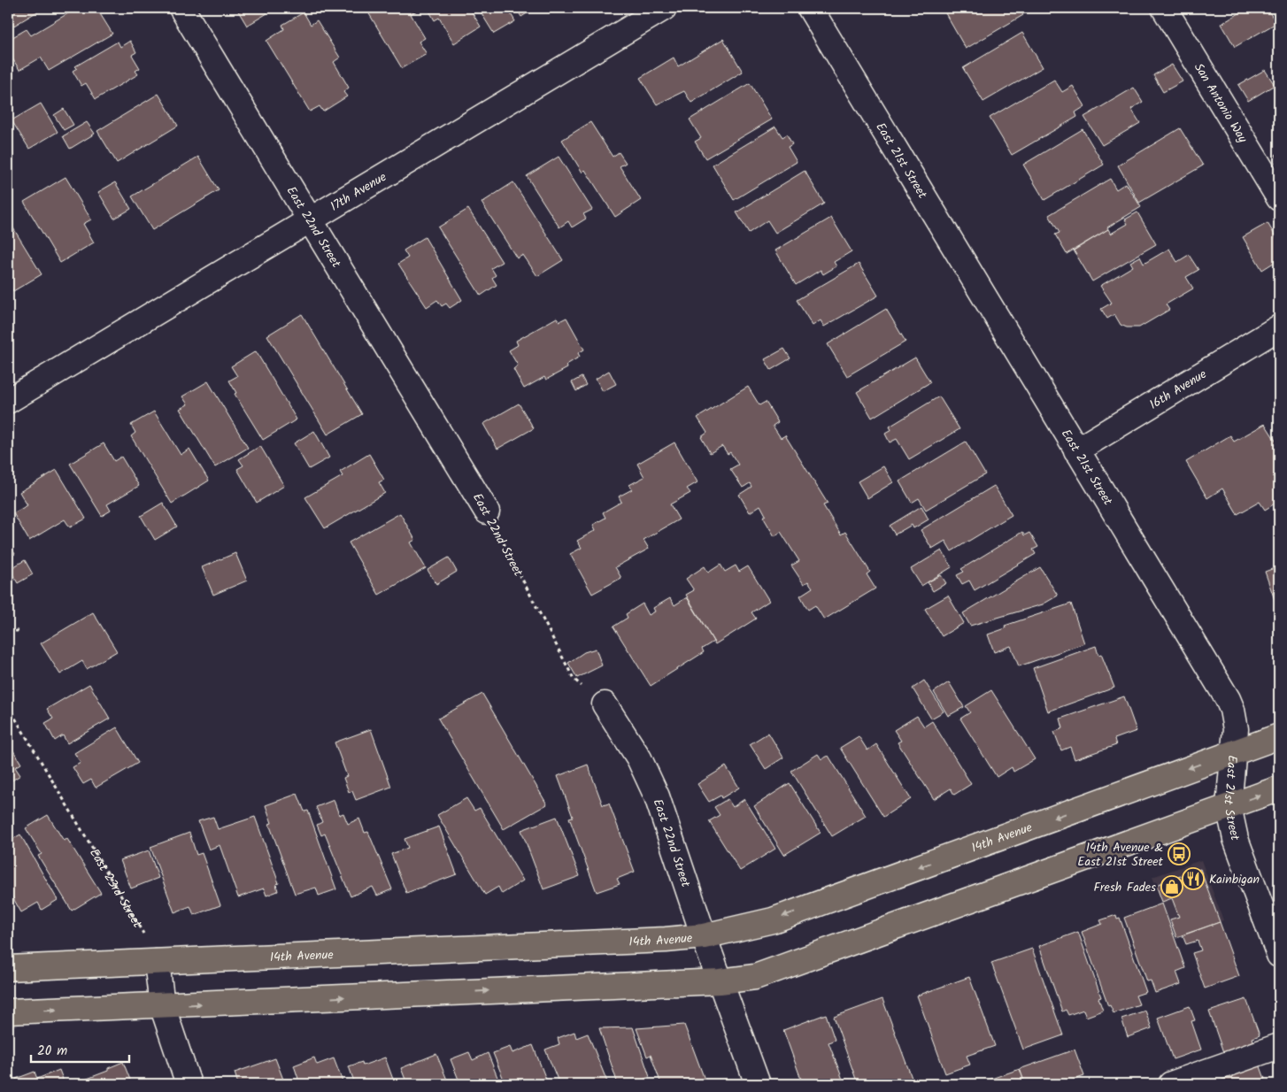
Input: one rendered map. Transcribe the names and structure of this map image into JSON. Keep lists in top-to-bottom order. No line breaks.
{"streets":{"main road":["14th Avenue"],"street":["San Antonio Way","East 21st Street","17th Avenue","East 22nd Street","16th Avenue"],"path":["East 23rd Street"]},"crossings":[["East 21st Street","16th Avenue"],["East 21st Street","14th Avenue"],["17th Avenue","East 22nd Street"],["East 22nd Street","14th Avenue"],["14th Avenue","East 23rd Street"]],"places":{"bus stop":["14th Avenue & East 21st Street"],"restaurant":["Kainbigan"],"shop":["Fresh Fades"]},"scale_bar":"20 m"}
